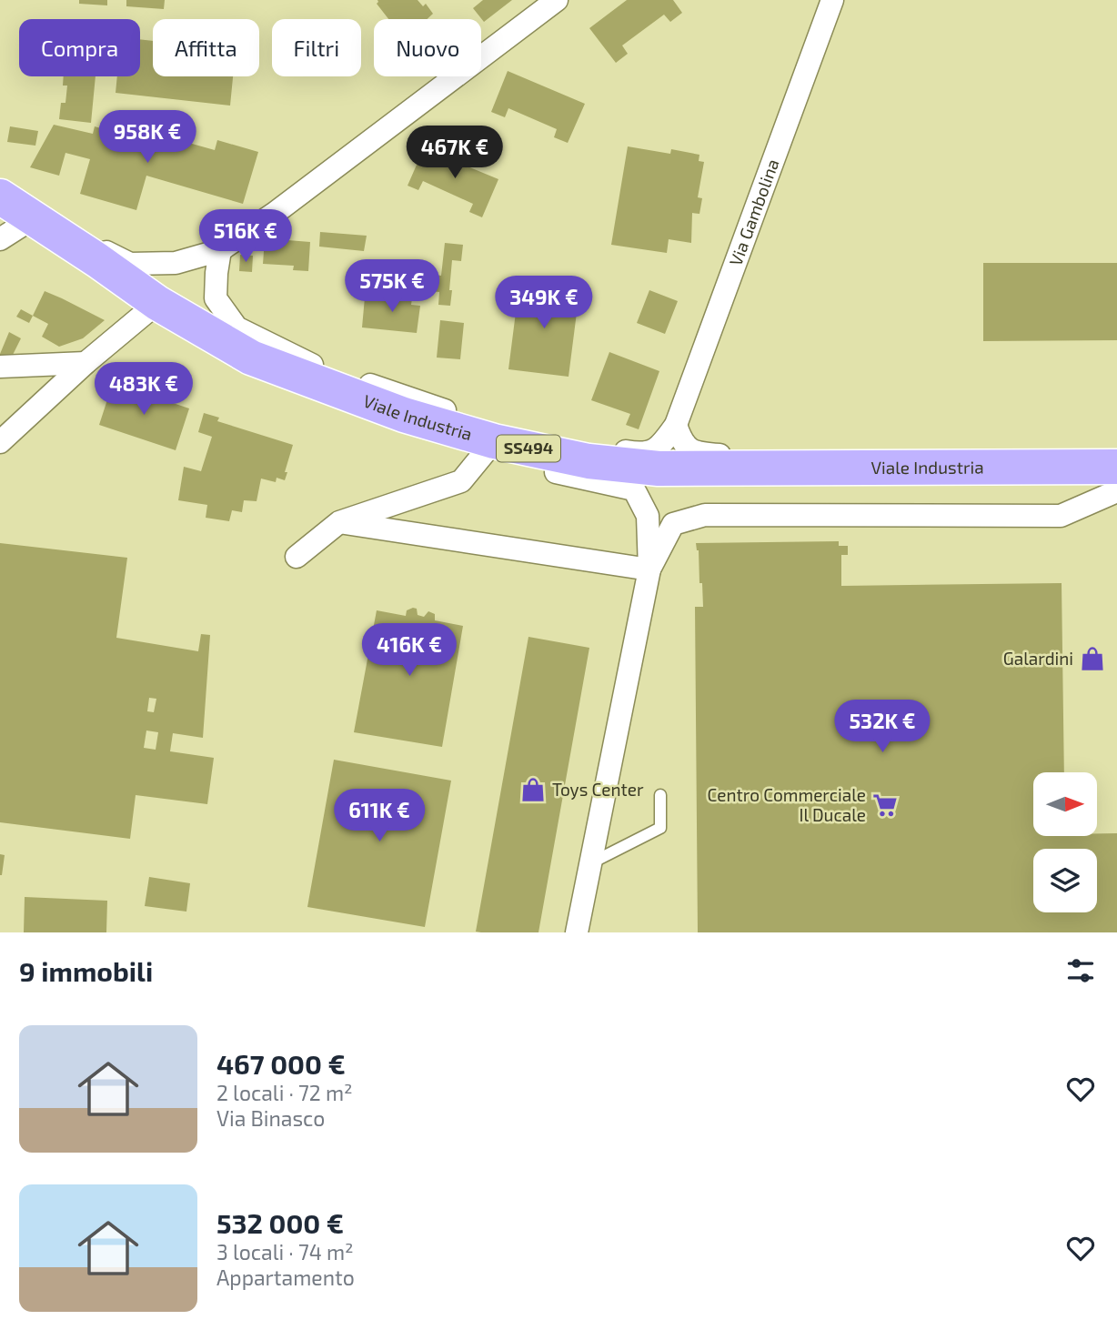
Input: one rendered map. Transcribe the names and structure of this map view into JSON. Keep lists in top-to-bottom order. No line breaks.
{"streets":{"main road":["Viale Industria","SS494"],"street":["Via Gambolina"]},"crossings":[["Via Gambolina","Viale Industria"]],"places":{"shop":["Galardini","Toys Center"],"supermarket":["Centro Commerciale Il Ducale"]},"north":"right","page":{"chip":["Compra","Affitta","Filtri","Nuovo"],"price":["958K €","467K €","516K €","575K €","349K €","483K €","416K €","532K €","611K €"],"heading":"9 immobili","list":[{"name":"467 000 €","note":"2 locali · 72 m² · Via Binasco"},{"name":"532 000 €","note":"3 locali · 74 m² · Appartamento"}]}}
